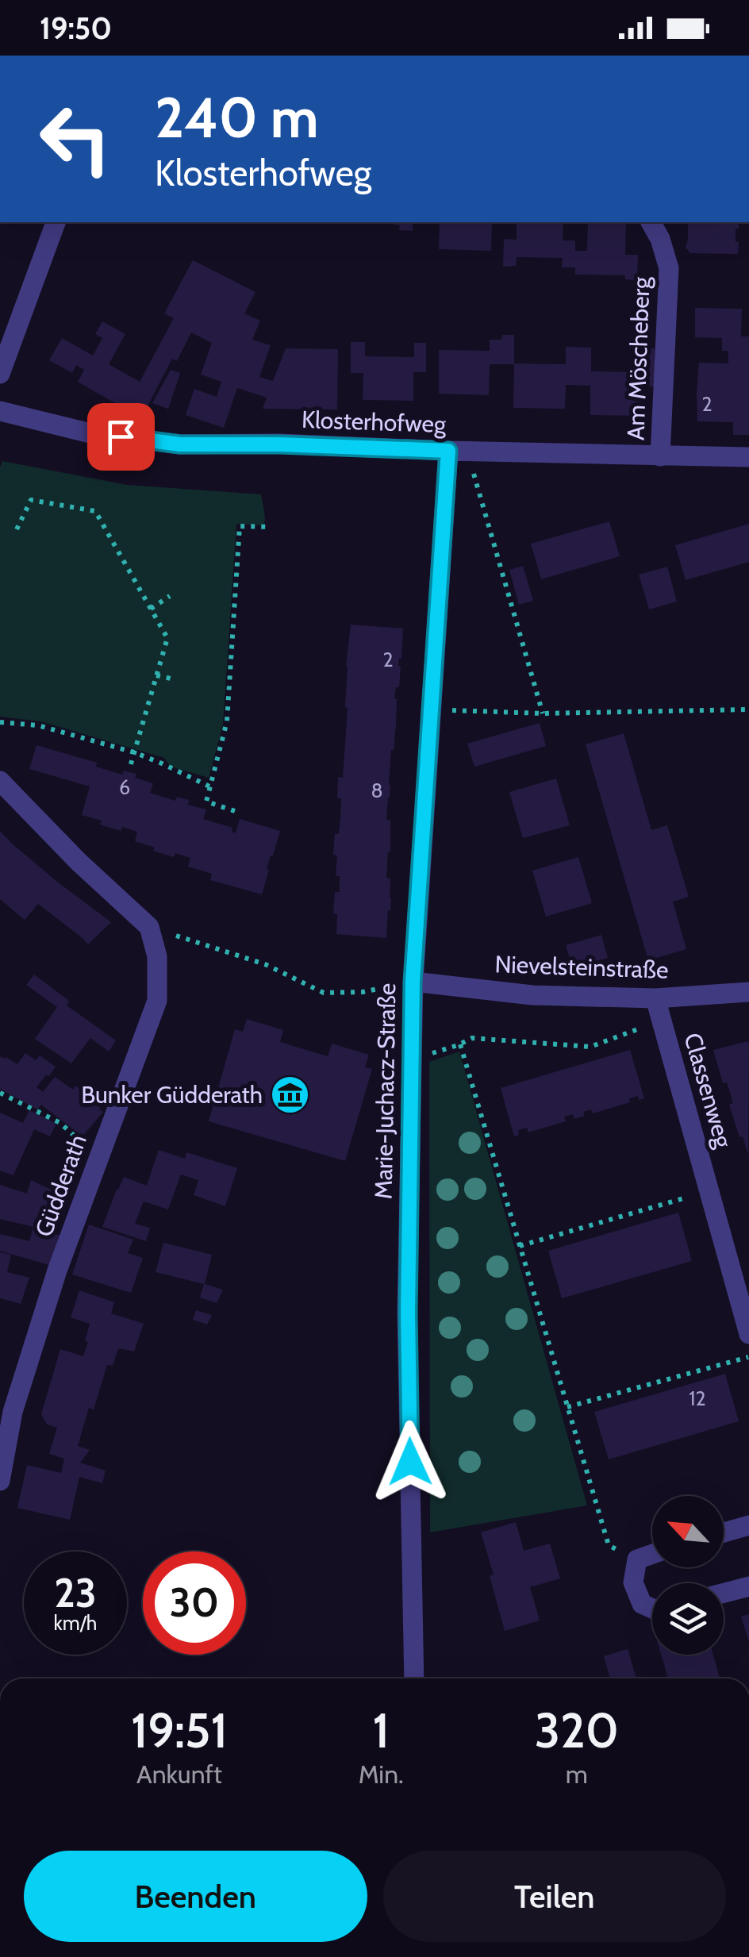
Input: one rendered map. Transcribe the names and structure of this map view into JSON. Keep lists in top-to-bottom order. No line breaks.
{"streets":{"street":["Am Möscheberg","Klosterhofweg","Nievelsteinstraße","Classenweg","Marie-Juchacz-Straße","Güdderath"]},"crossings":[["Am Möscheberg","Klosterhofweg"],["Klosterhofweg","Marie-Juchacz-Straße"],["Nievelsteinstraße","Classenweg"],["Nievelsteinstraße","Marie-Juchacz-Straße"]],"places":{"museum":["Bunker Güdderath"]},"house_numbers":["2","2","6","8","12"],"north":"top left","page":{"status":"19:50","turn":["240 m","Klosterhofweg"],"speed":"23 km/h","limit":"30","eta":["19:51","Ankunft","1","Min.","320","m"],"buttons":["Beenden","Teilen"]}}
